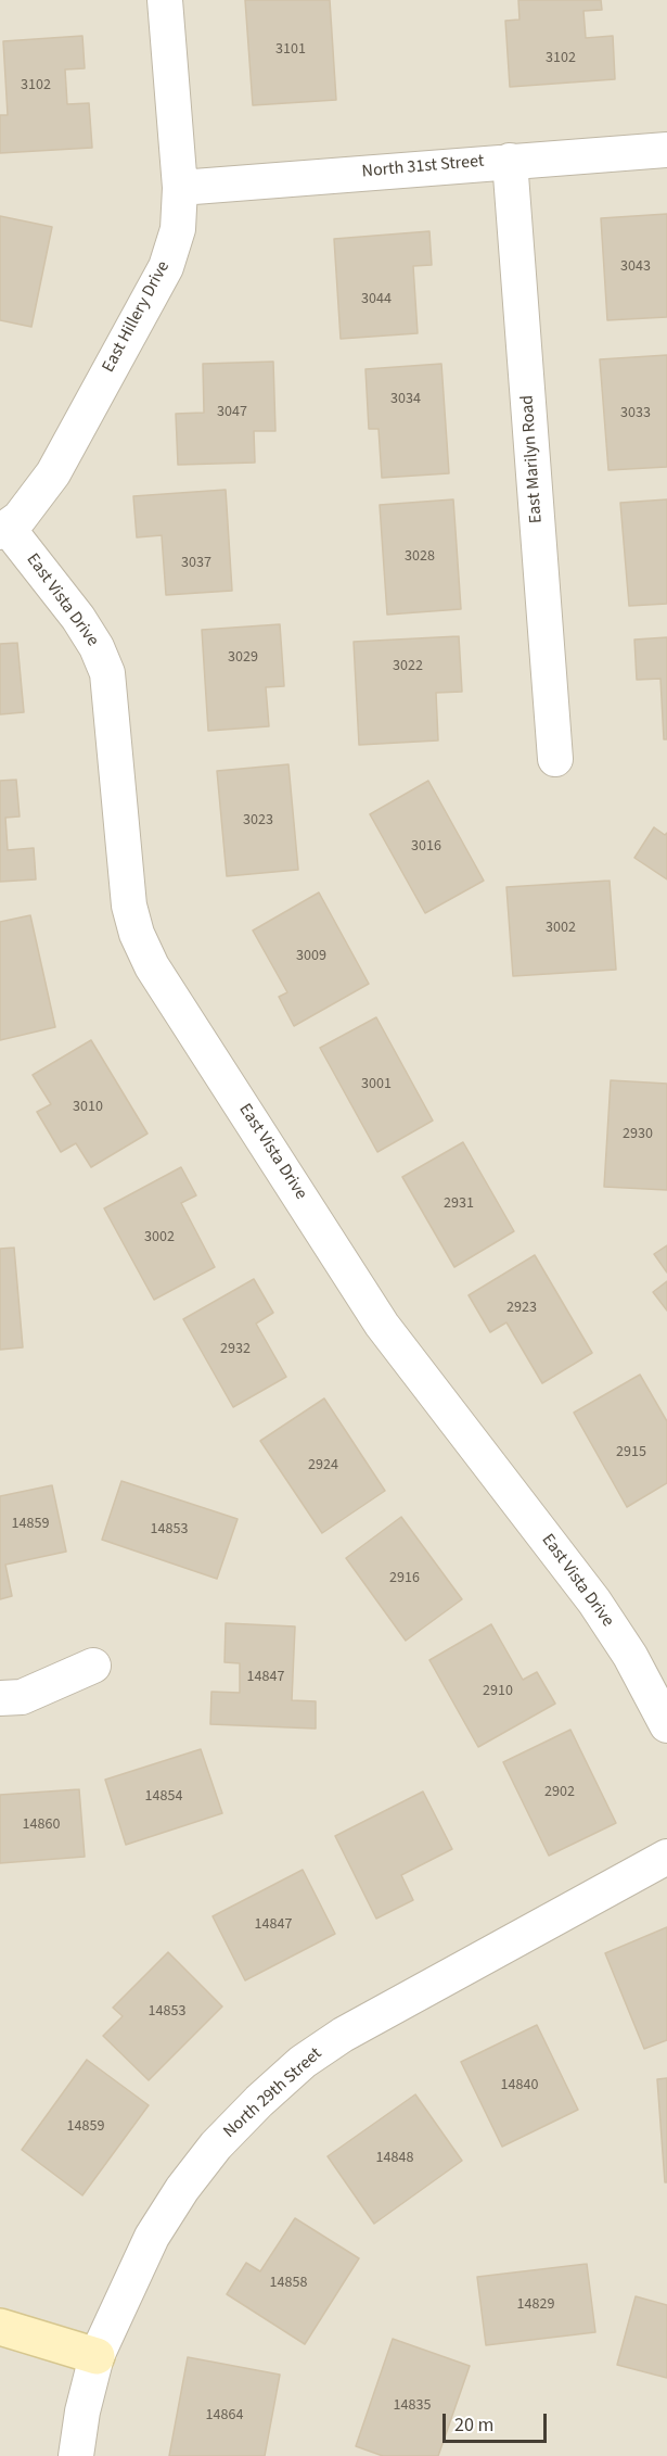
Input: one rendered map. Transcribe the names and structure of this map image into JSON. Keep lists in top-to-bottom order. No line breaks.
{"streets":{"street":["North 31st Street","East Hillery Drive","East Marilyn Road","East Vista Drive","North 29th Street"]},"crossings":[["North 31st Street","East Hillery Drive"],["North 31st Street","East Marilyn Road"],["East Hillery Drive","East Vista Drive"]],"house_numbers":["3101","3102","3102","3043","3044","3034","3047","3033","3028","3037","3029","3022","3023","3016","3002","3009","3001","3010","2930","2931","3002","2923","2932","2915","2924","14859","14853","2916","14847","2910","2902","14854","14860","14847","14853","14840","14859","14848","14858","14829","14835","14864"],"scale_bar":"20 m"}
